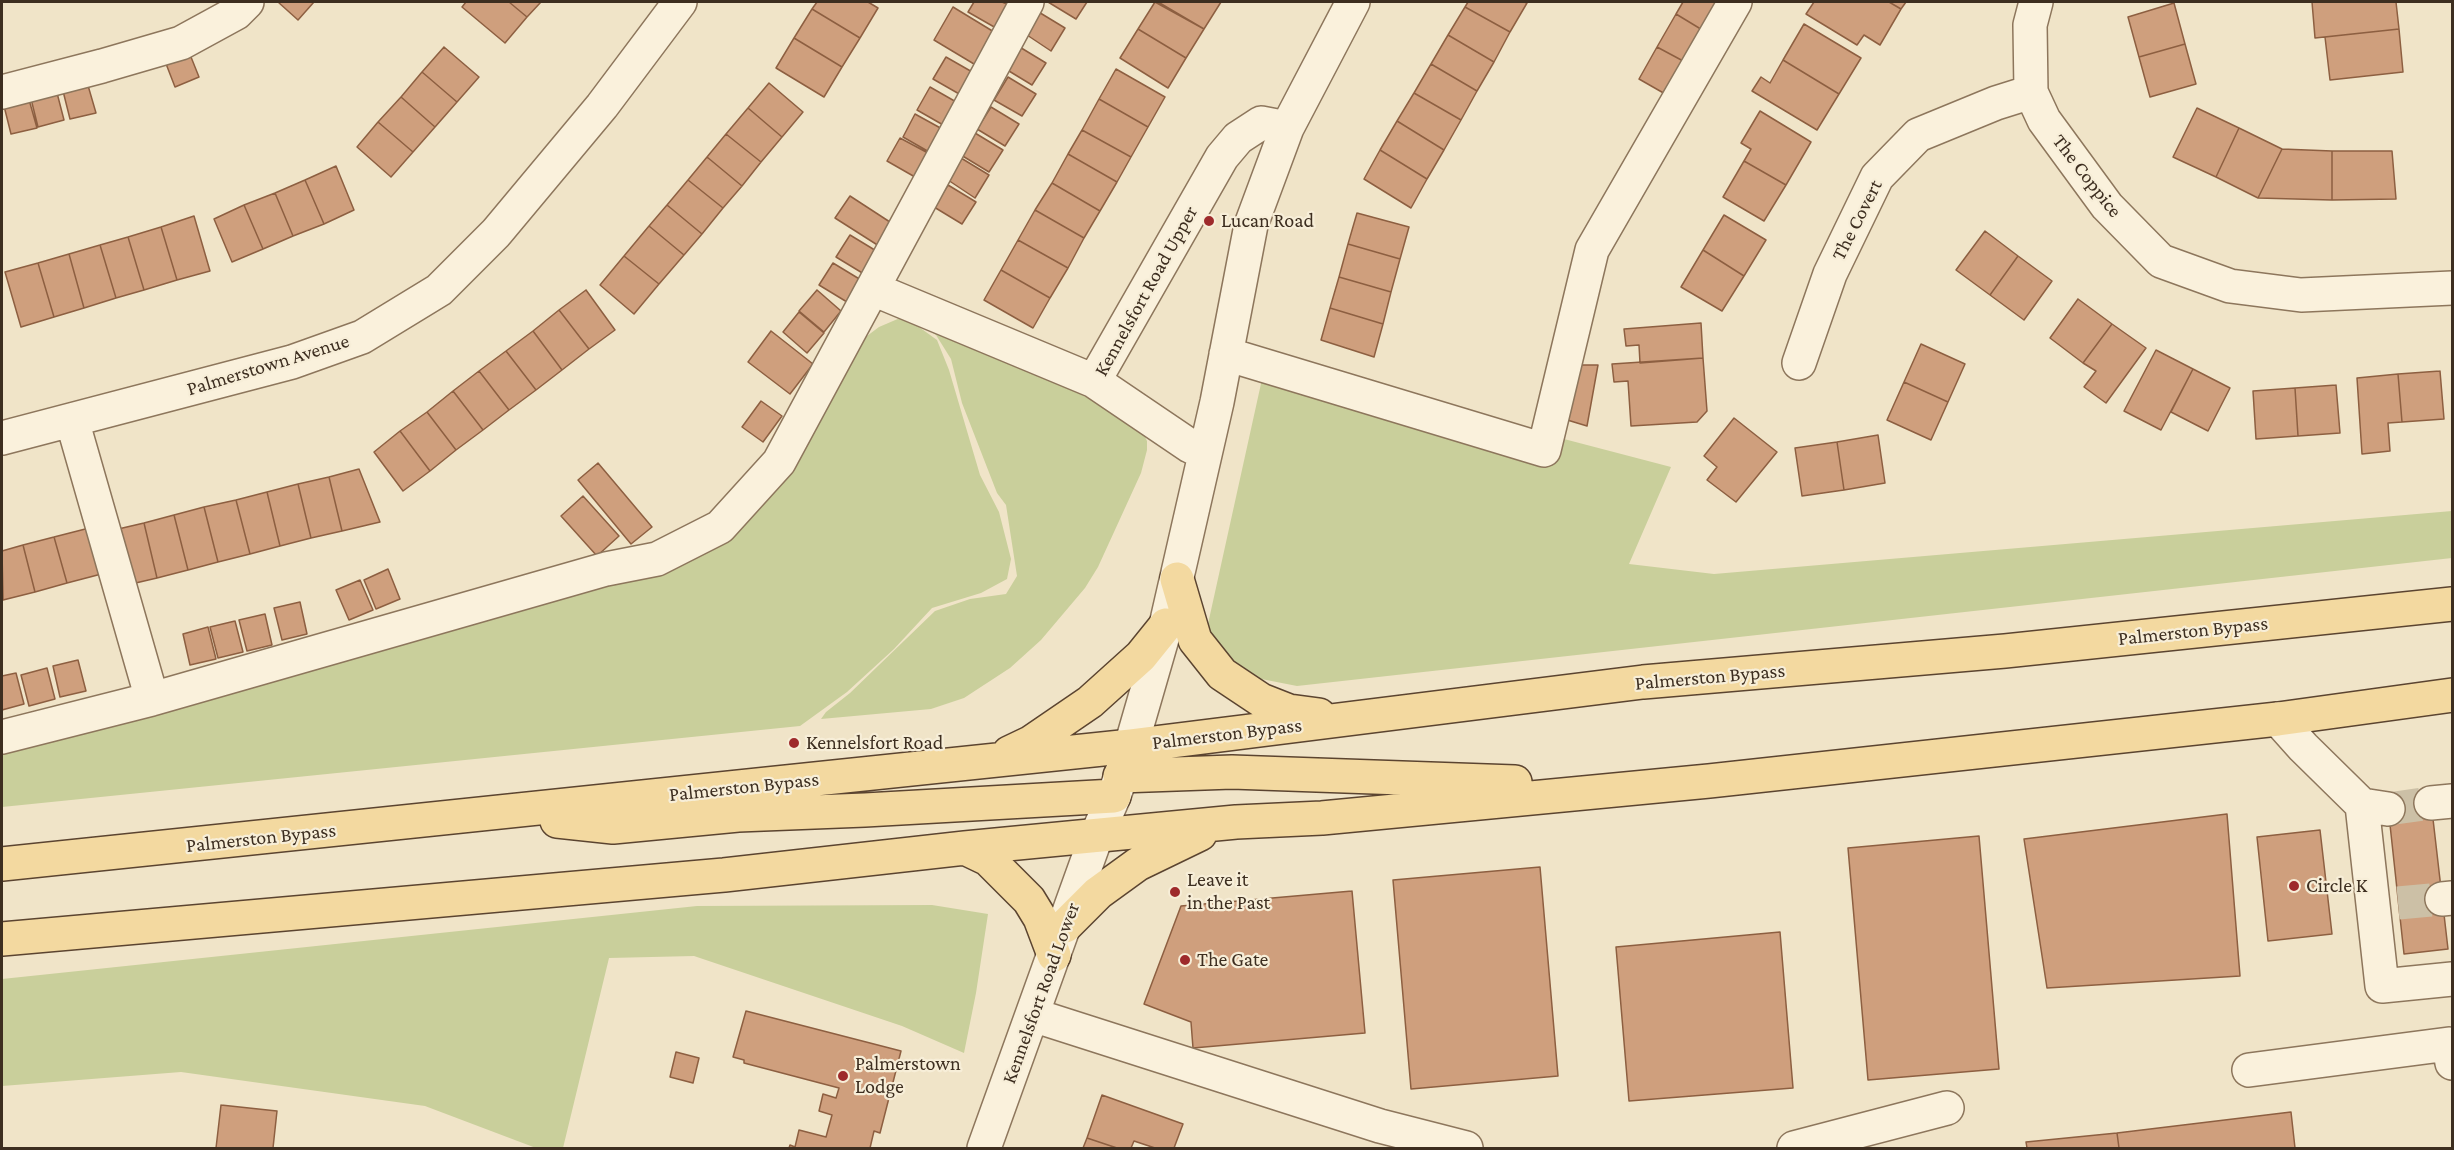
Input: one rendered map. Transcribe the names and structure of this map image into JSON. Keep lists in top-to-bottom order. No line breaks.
{"streets":{"main road":["Palmerston Bypass"],"street":["The Coppice","The Covert","Kennelsfort Road Upper","Palmerstown Avenue","Kennelsfort Road Lower"]},"crossings":[["The Coppice","The Covert"]],"places":["Lucan Road","Kennelsfort Road","Circle K","Leave it in the Past","The Gate","Palmerstown Lodge"]}
